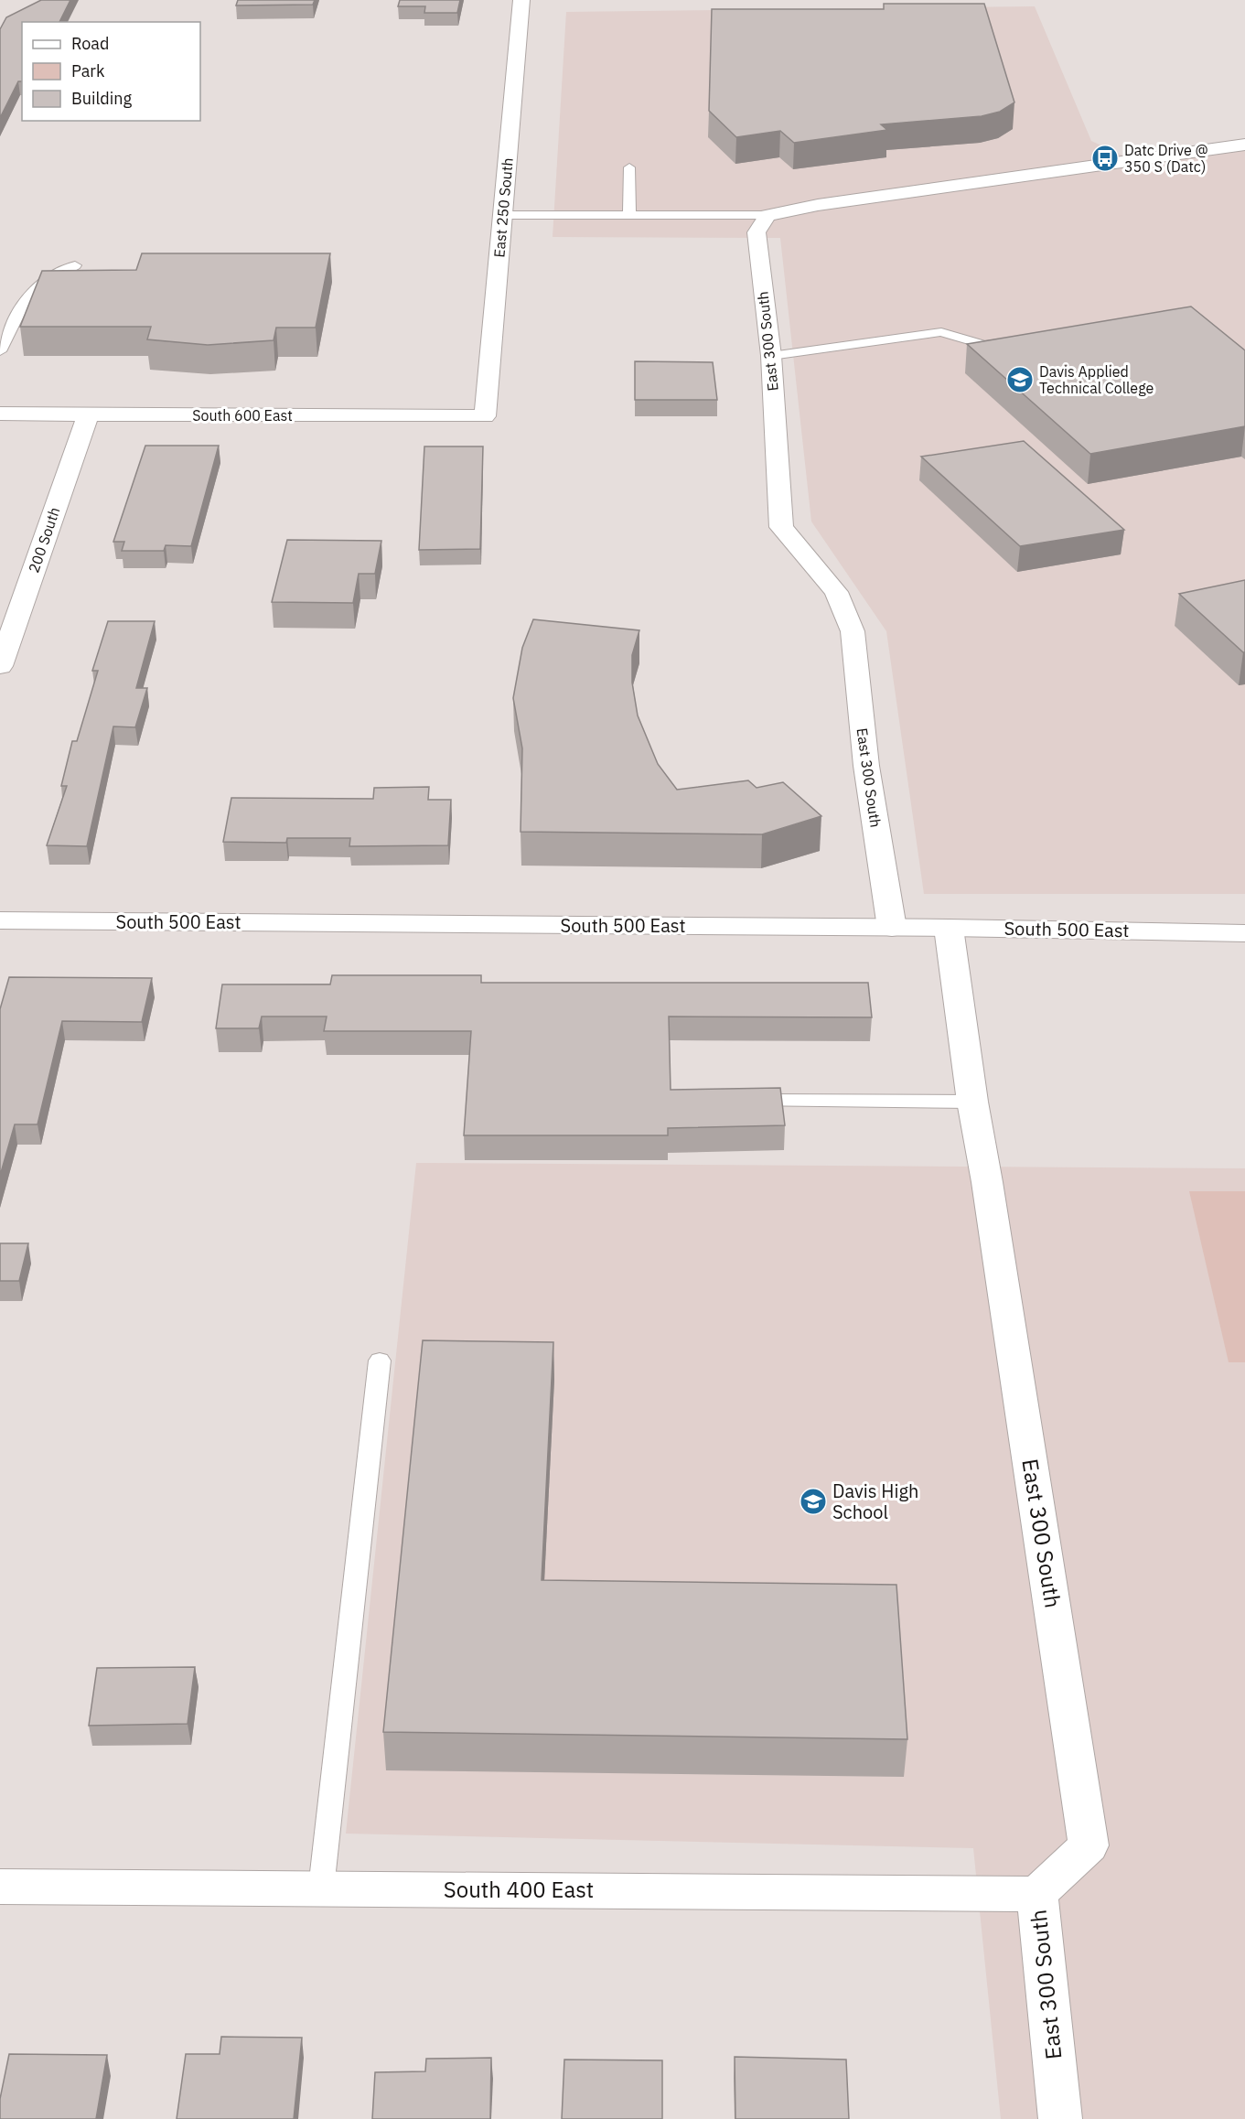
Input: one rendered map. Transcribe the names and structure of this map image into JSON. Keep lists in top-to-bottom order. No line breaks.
{"streets":{"street":["East 250 South","East 300 South","South 600 East","200 South","South 500 East","South 400 East"]},"crossings":[["East 250 South","South 600 East"],["East 300 South","South 500 East"],["East 300 South","South 400 East"],["South 600 East","200 South"]],"places":{"bus stop":["Datc Drive @ 350 S (Datc)"],"school or university":["Davis Applied Technical College","Davis High School"]},"legend":["Road","Park","Building"]}
